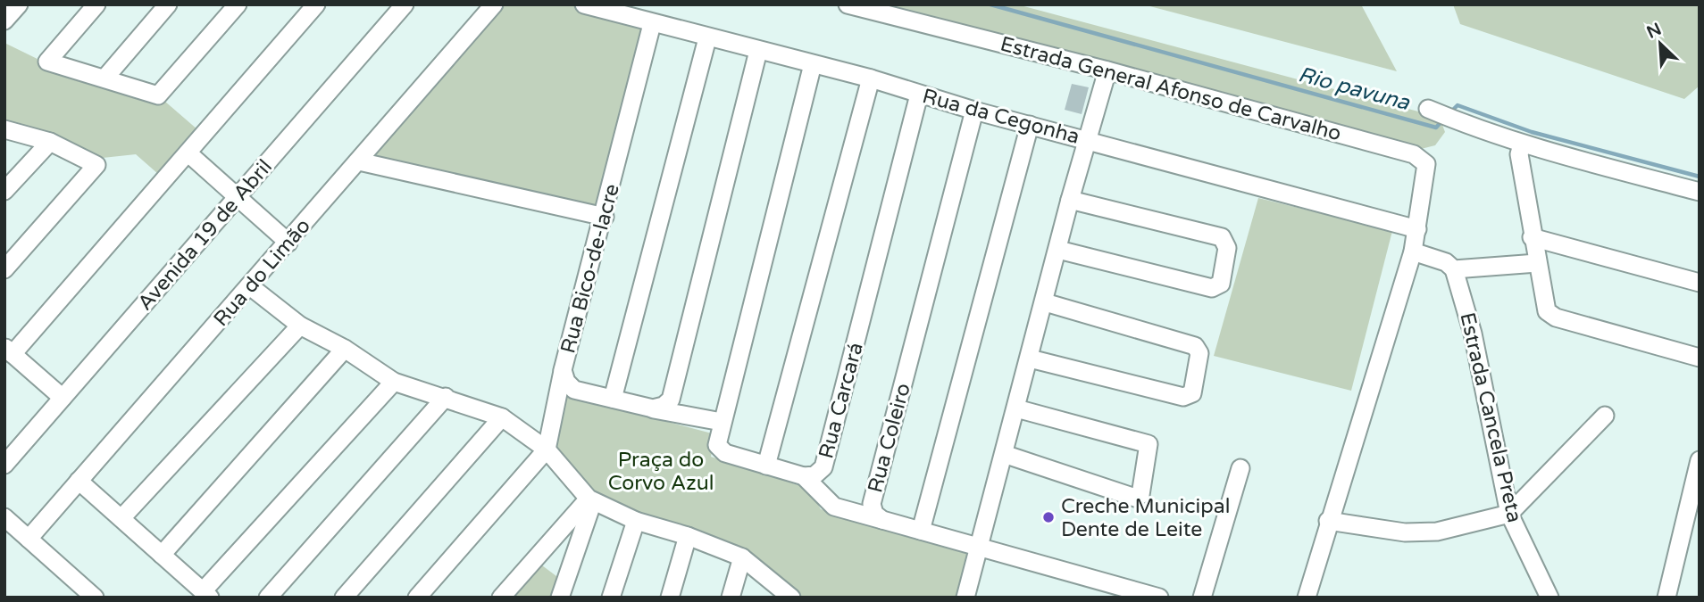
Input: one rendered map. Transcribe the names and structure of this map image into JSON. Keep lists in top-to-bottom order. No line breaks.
{"streets":{"street":["Estrada General Afonso de Carvalho","Rua da Cegonha","Avenida 19 de Abril","Rua Bico-de-lacre","Rua do Limão","Rua Carcará","Estrada Cancela Preta","Rua Coleiro"]},"crossings":[["Estrada General Afonso de Carvalho","Rua da Cegonha"],["Rua da Cegonha","Rua Bico-de-lacre"],["Rua da Cegonha","Rua Carcará"],["Rua da Cegonha","Rua Coleiro"],["Rua Bico-de-lacre","Rua Carcará"]],"water":["Rio pavuna"],"parks":["Praça do Corvo Azul"],"places":["Creche Municipal Dente de Leite"],"north":"top left"}
